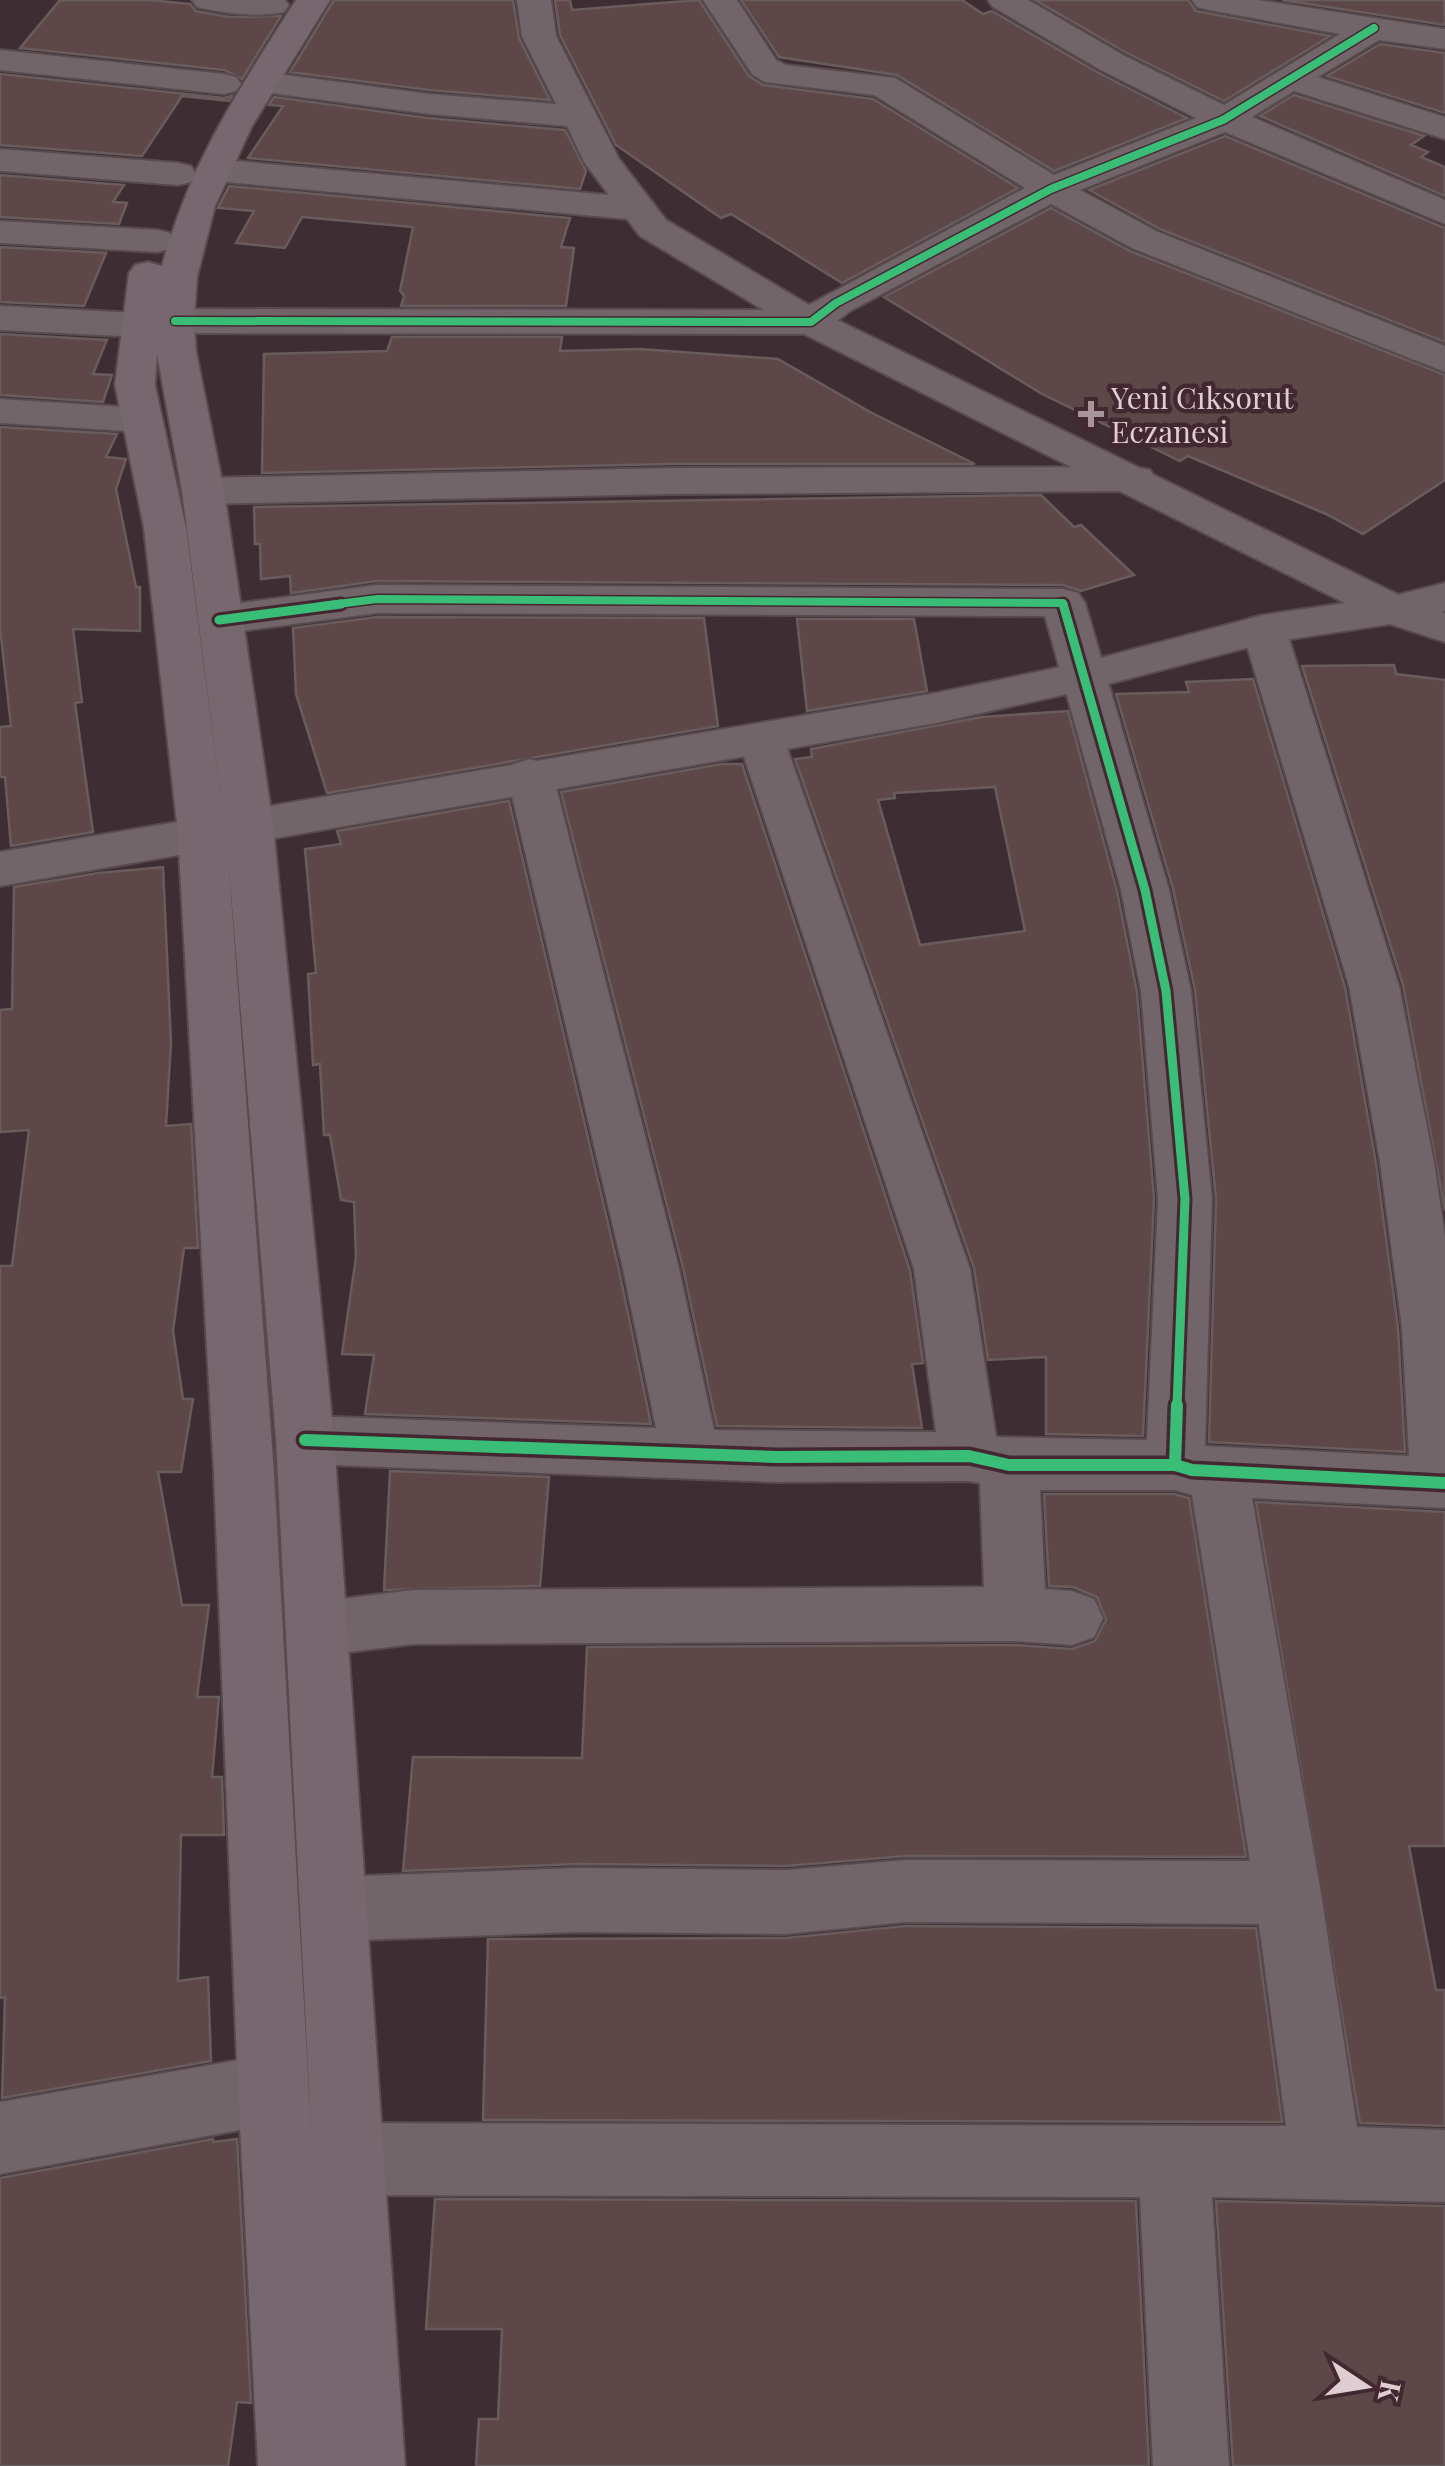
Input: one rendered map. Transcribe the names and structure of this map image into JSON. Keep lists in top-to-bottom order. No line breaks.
{"places":{"health":["Yeni Cıksorut Eczanesi"]},"north":"right"}
